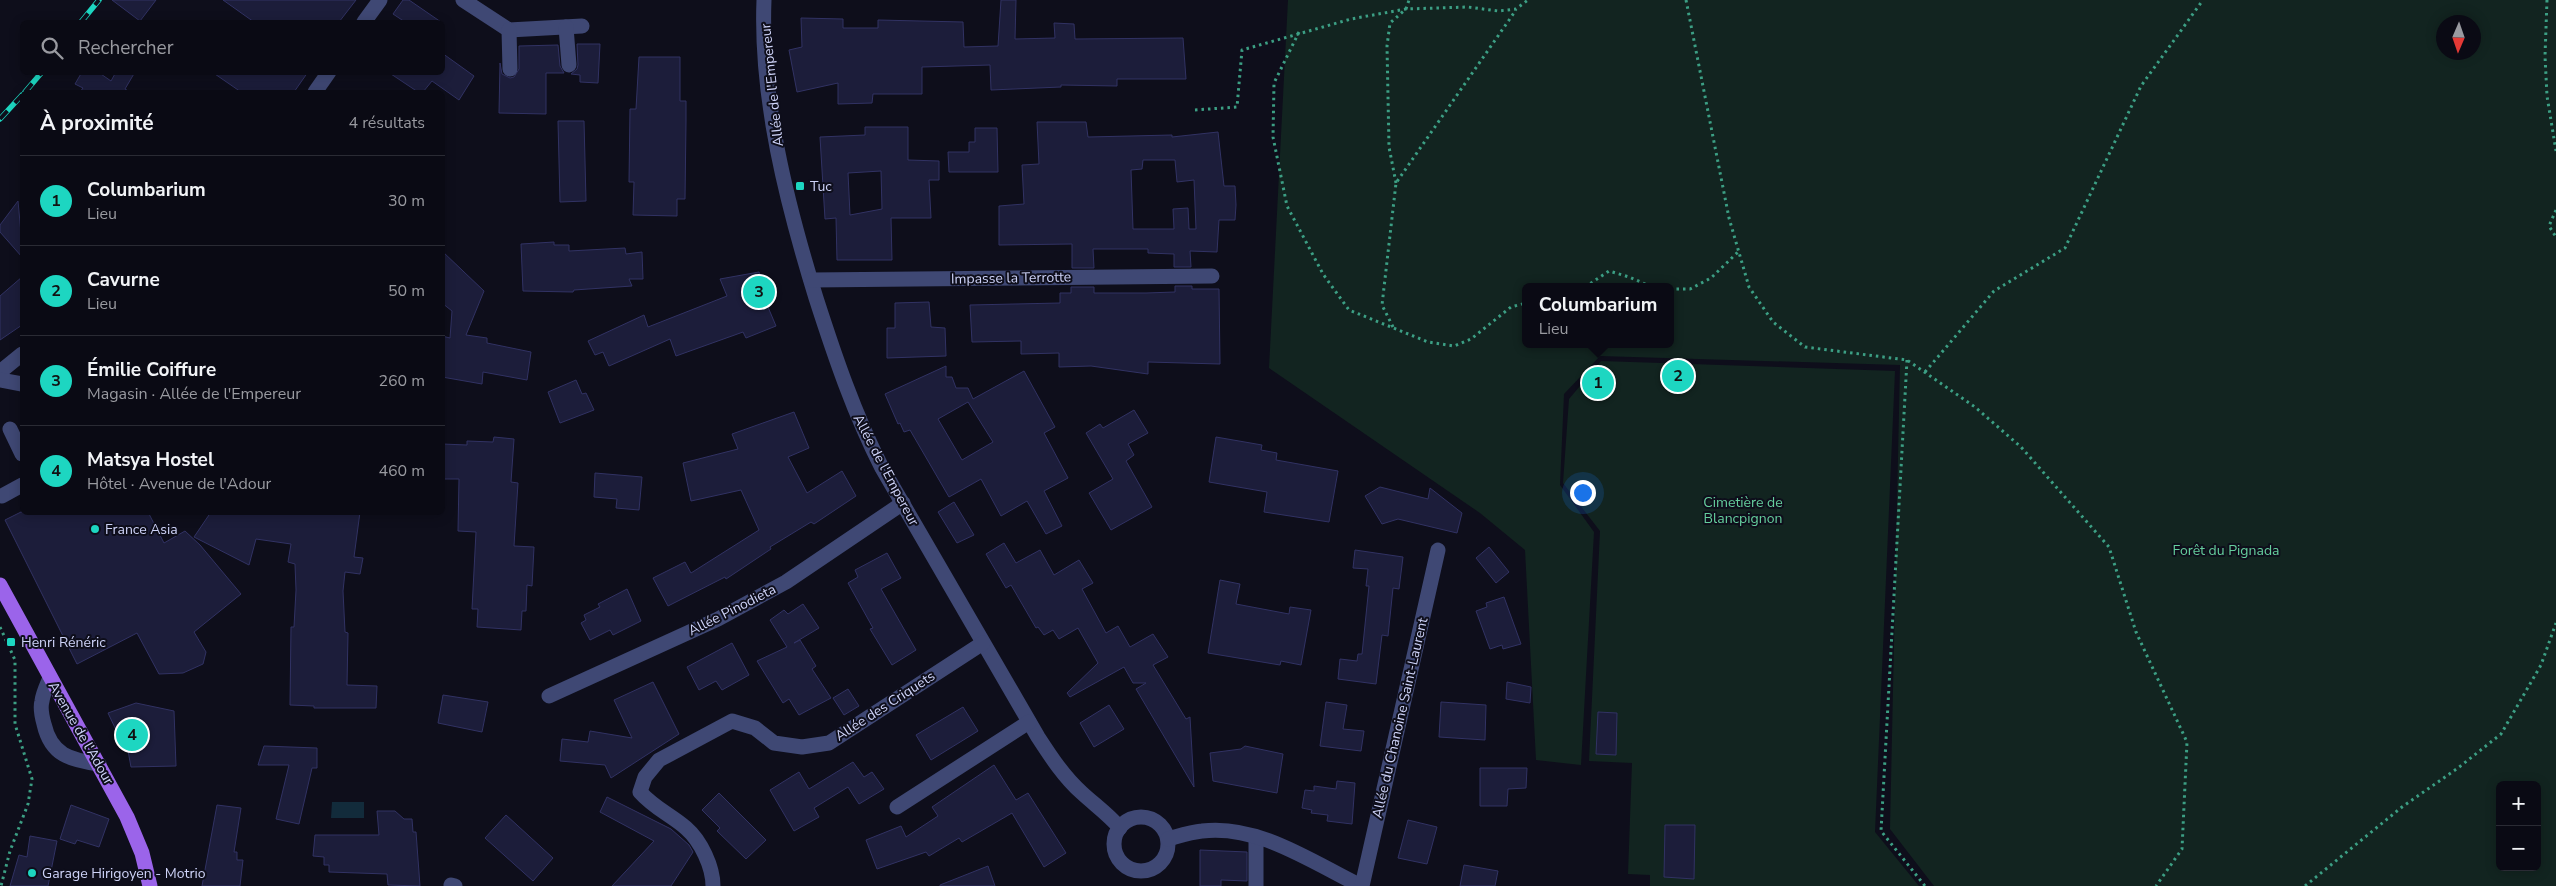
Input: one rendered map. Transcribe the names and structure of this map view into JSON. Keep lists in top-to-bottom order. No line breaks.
{"streets":{"main road":["Avenue de l'Adour"],"street":["Allée de l'Empereur","Impasse la Terrotte","Allée Pinodieta","Allée des Criquets","Allée du Chanoine Saint-Laurent"]},"crossings":[["Allée de l'Empereur","Impasse la Terrotte"],["Allée de l'Empereur","Allée Pinodieta"],["Allée de l'Empereur","Allée des Criquets"]],"parks":["Cimetière de Blancpignon","Forêt du Pignada"],"places":{"transit":["Tuc","Henri Rénéric"],"other":["France Asia","Garage Hirigoyen - Motrio"]},"north":"bottom","page":{"search":"Rechercher","heading":["À proximité","4 résultats"],"list":[{"mark":"1","name":"Columbarium","note":"Lieu","value":"30 m"},{"mark":"2","name":"Cavurne","note":"Lieu","value":"50 m"},{"mark":"3","name":"Émilie Coiffure","note":"Magasin · Allée de l'Empereur","value":"260 m"},{"mark":"4","name":"Matsya Hostel","note":"Hôtel · Avenue de l'Adour","value":"460 m"}],"pins":["3","2","1","4"],"popup":["Columbarium","Lieu"],"map_buttons":["+","−"]}}
